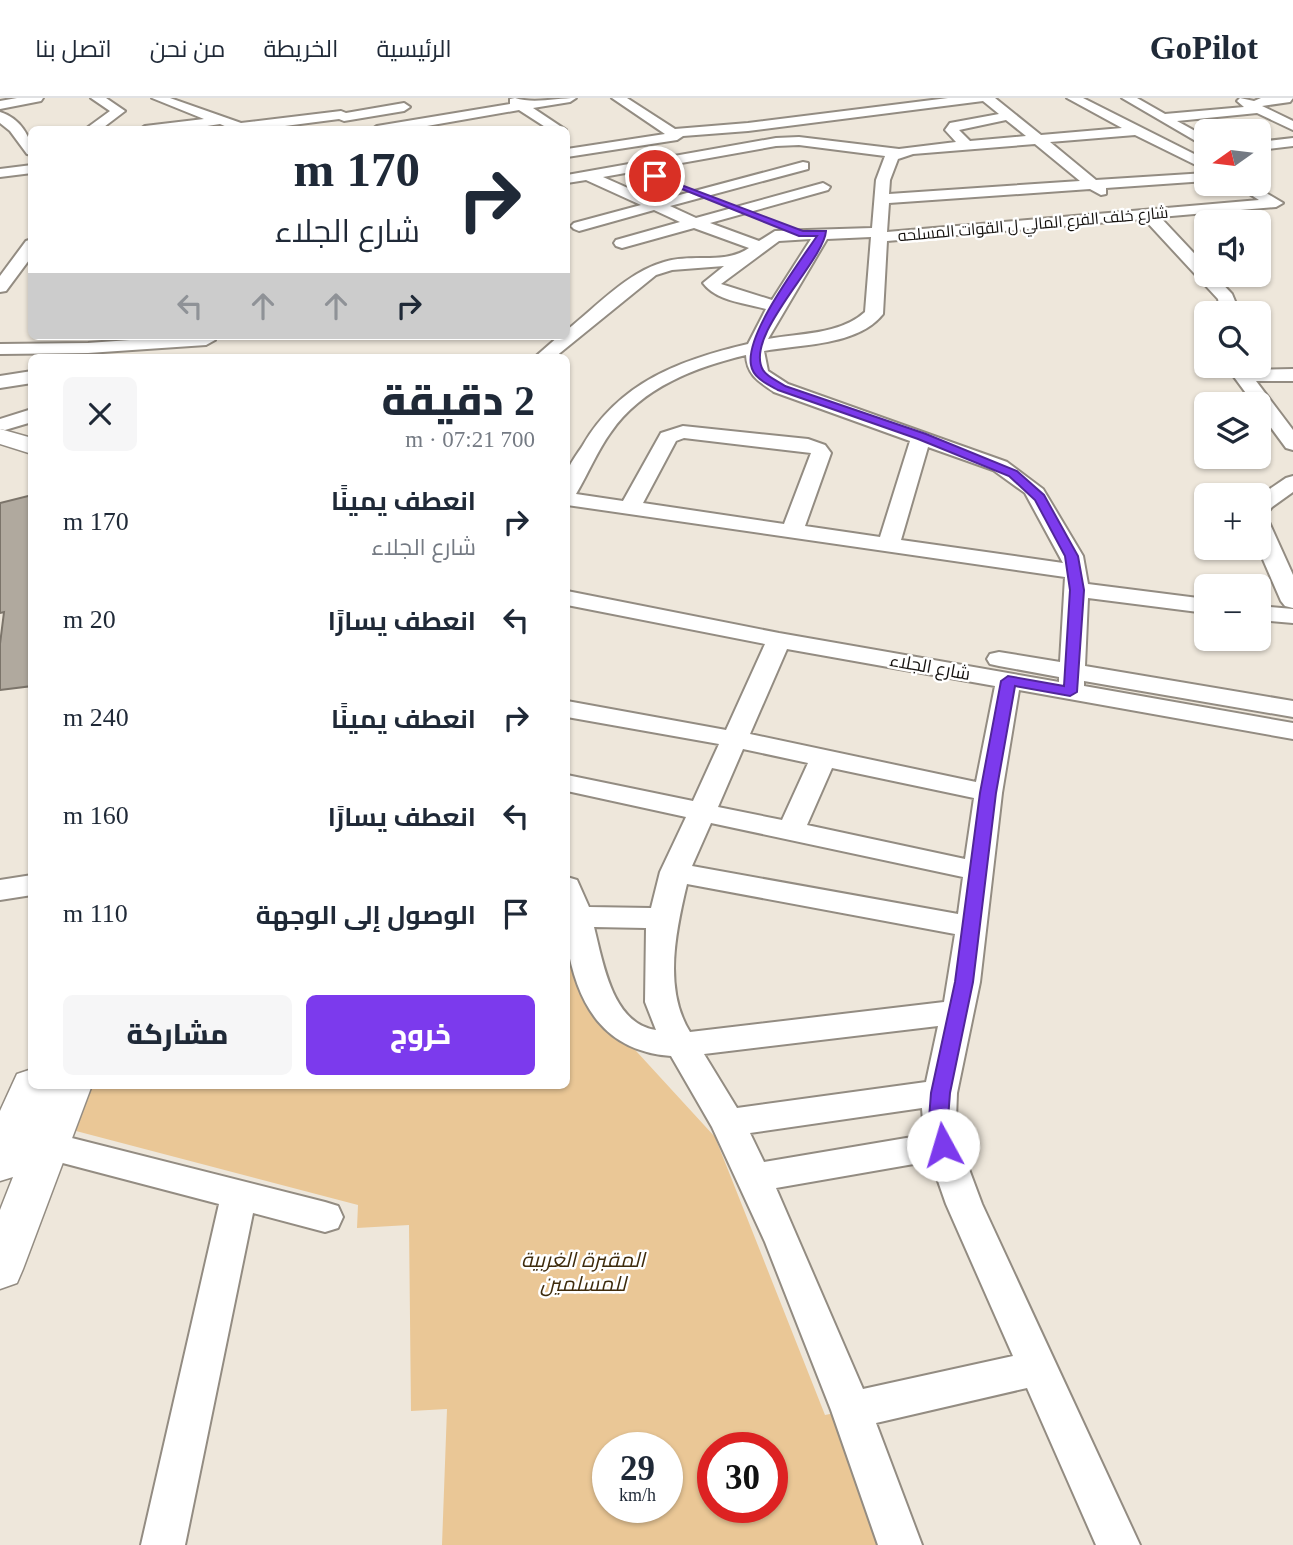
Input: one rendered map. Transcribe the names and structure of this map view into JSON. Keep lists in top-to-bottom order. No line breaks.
{"streets":{"street":["شارع خلف الفرع المالي ل القوات المسلحه","شارع الجلاء"]},"parks":["المقبرة الغربية للمسلمين"],"north":"left","page":{"header":"GoPilot","nav":["الرئيسية","الخريطة","من نحن","اتصل بنا"],"map_buttons":["+","−"],"turn":["170 m","شارع الجلاء"],"heading":["2 دقيقة","700 m · 07:21"],"list":[{"name":"انعطف يمينًا","note":"شارع الجلاء","value":"170 m"},{"name":"انعطف يسارًا","value":"20 m"},{"name":"انعطف يمينًا","value":"240 m"},{"name":"انعطف يسارًا","value":"160 m"},{"name":"الوصول إلى الوجهة","value":"110 m"}],"buttons":["خروج","مشاركة"],"speed":"29 km/h","limit":"30"}}
